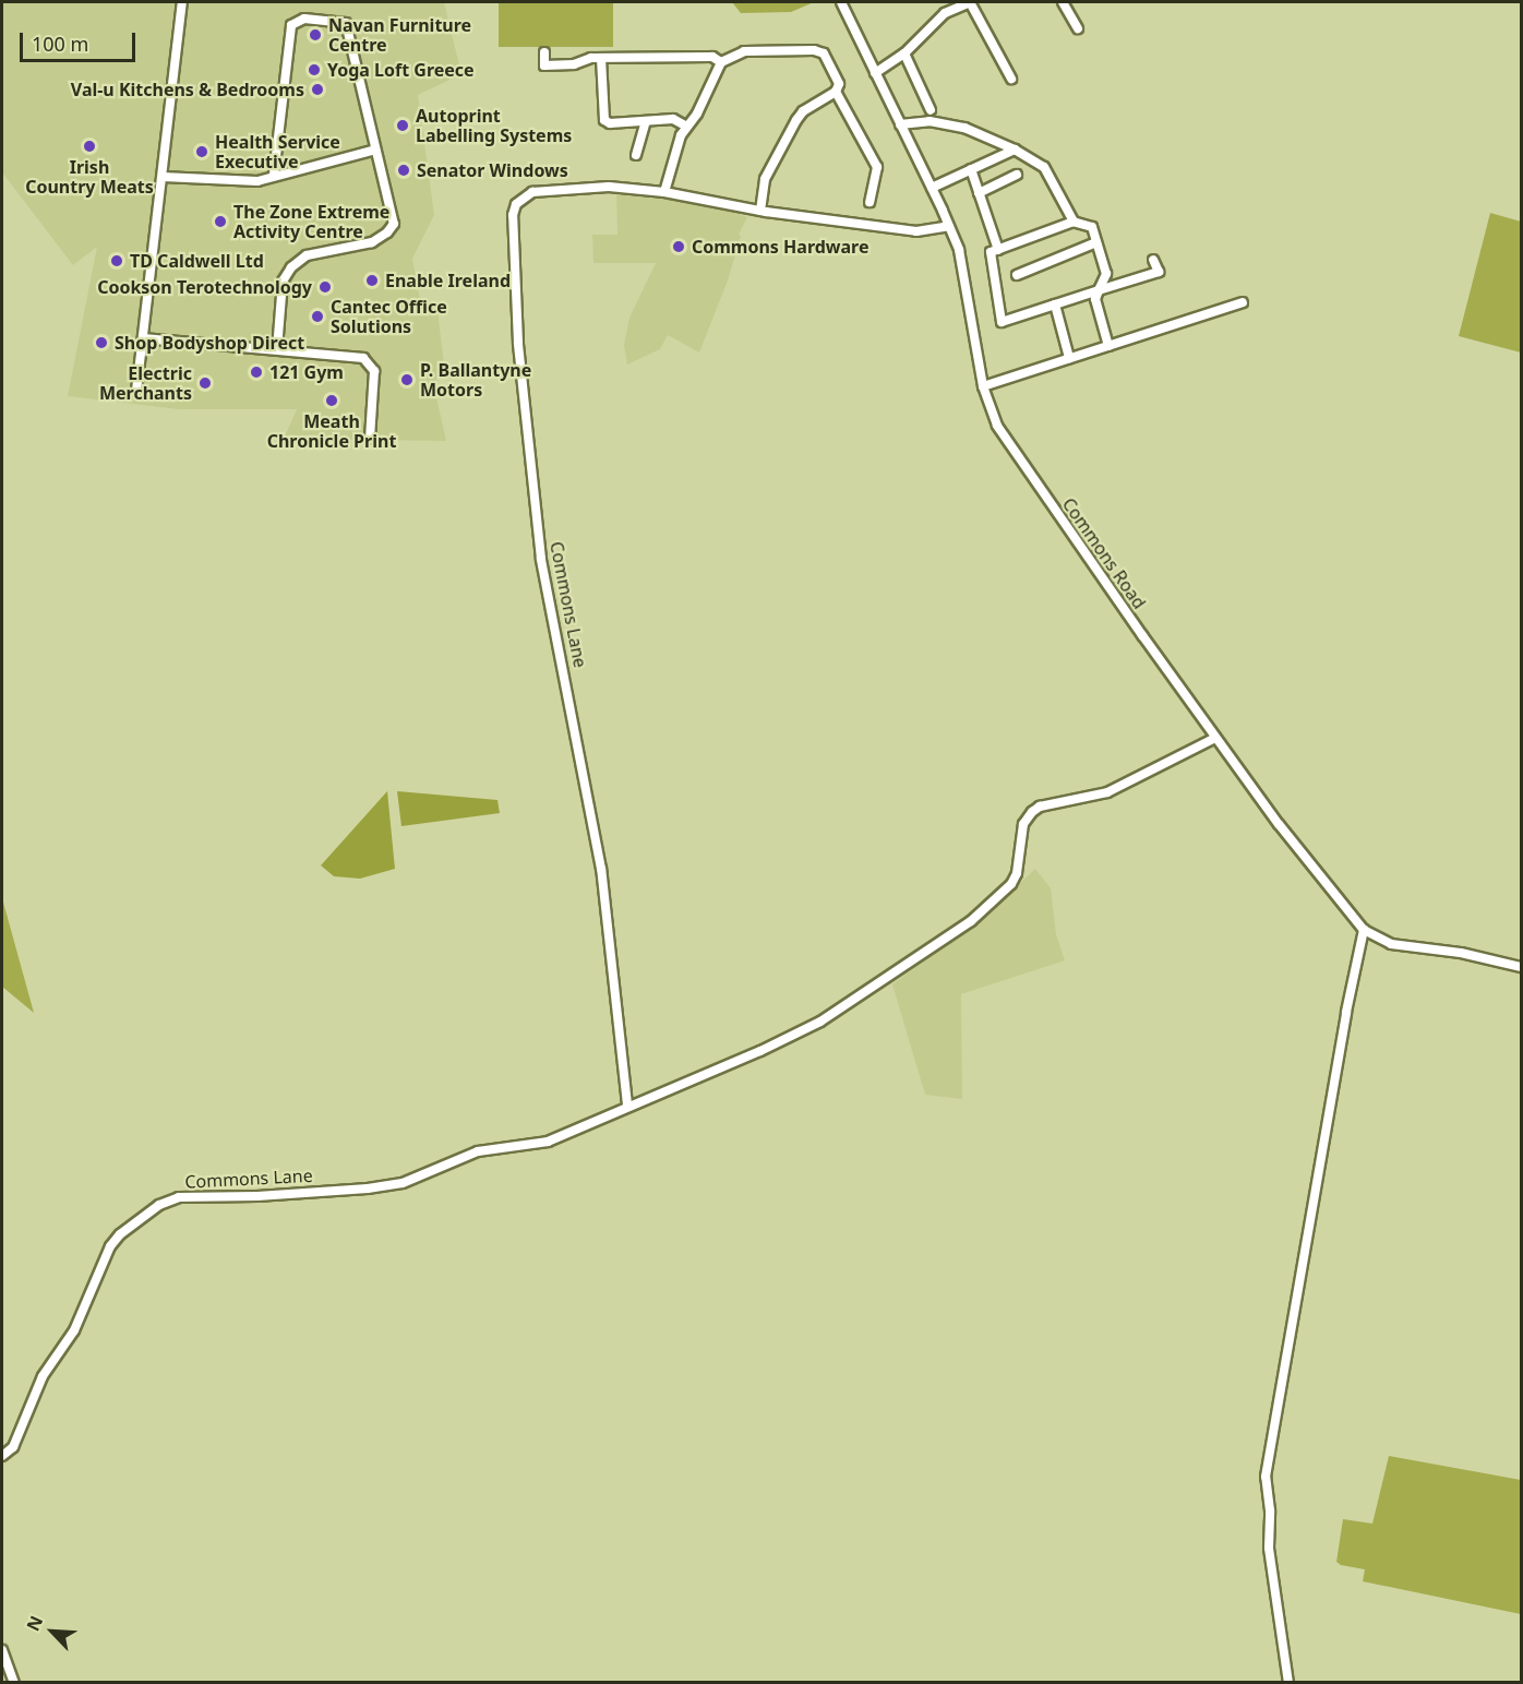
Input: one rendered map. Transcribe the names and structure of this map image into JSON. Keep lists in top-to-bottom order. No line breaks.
{"streets":{"street":["Commons Road","Commons Lane"]},"crossings":[["Commons Road","Commons Lane"]],"places":["Navan Furniture Centre","Yoga Loft Greece","Val-u Kitchens & Bedrooms","Autoprint Labelling Systems","Irish Country Meats","Health Service Executive","Senator Windows","The Zone Extreme Activity Centre","Commons Hardware","TD Caldwell Ltd","Enable Ireland","Cookson Terotechnology","Cantec Office Solutions","Shop Bodyshop Direct","121 Gym","P. Ballantyne Motors","Electric Merchants","Meath Chronicle Print"],"scale_bar":"100 m","north":"top left"}
